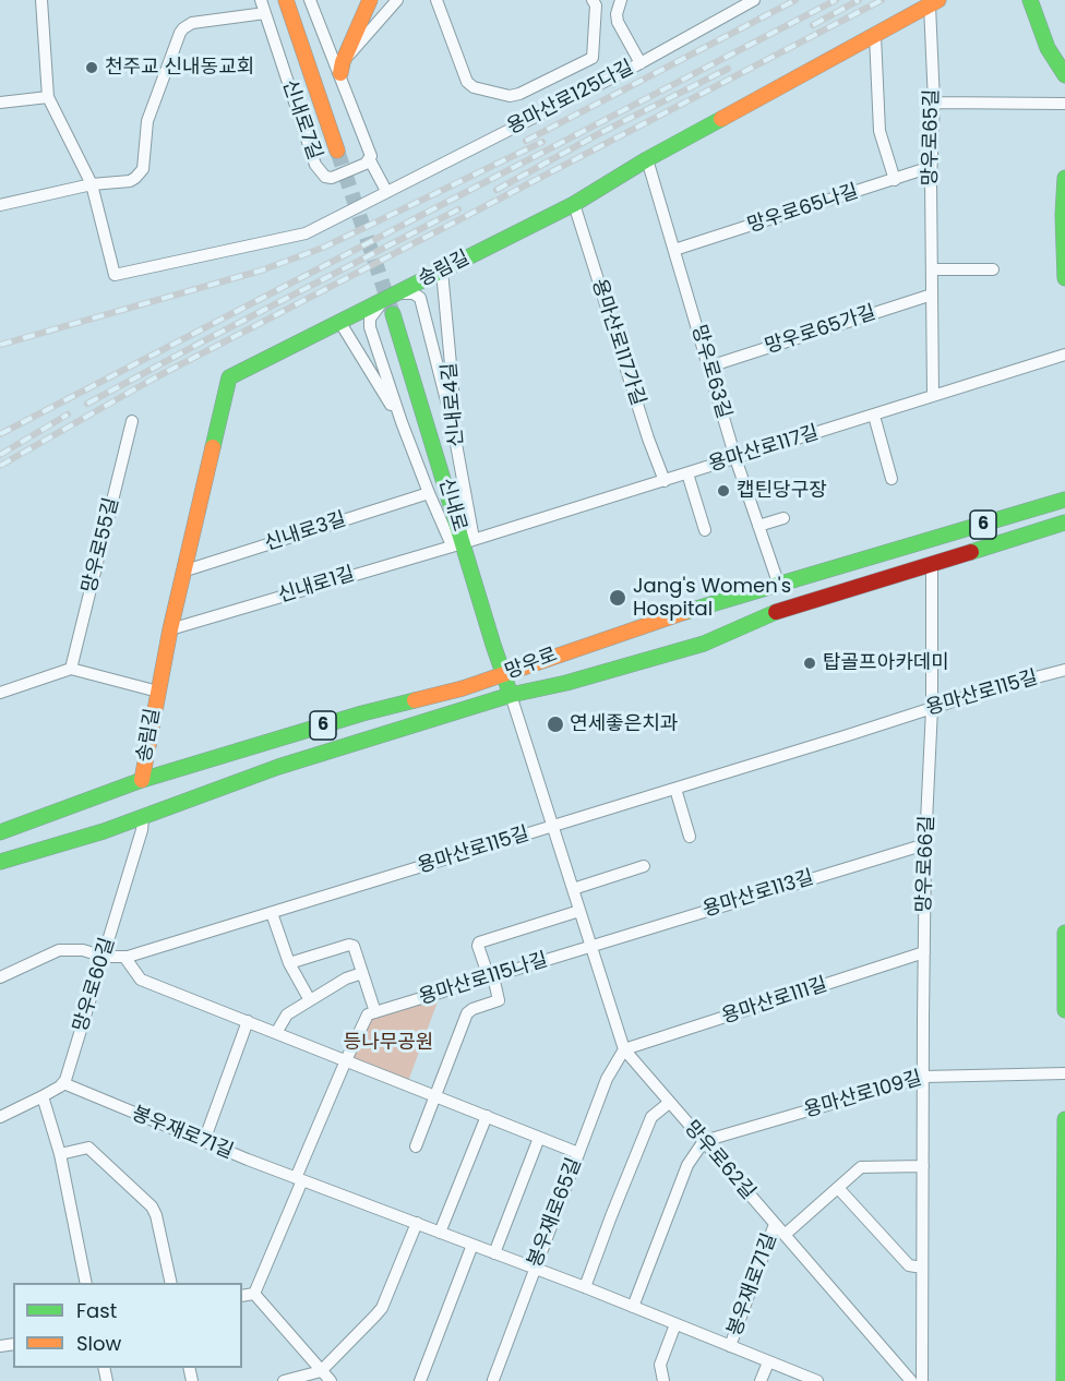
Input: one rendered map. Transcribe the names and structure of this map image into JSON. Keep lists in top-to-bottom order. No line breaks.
{"streets":{"main road":["송림길","신내로","6","망우로"],"street":["용마산로125다길","신내로7길","망우로65길","망우로65나길","망우로65가길","용마산로117가길","망우로63길","신내로4길","용마산로117길","신내로3길","망우로55길","신내로1길","용마산로115길","망우로66길","용마산로113길","용마산로115나길","망우로60길","용마산로111길","용마산로109길","봉우재로71길","망우로62길","봉우재로65길"]},"crossings":[["망우로65길","망우로65나길"],["망우로65길","송림길"],["망우로65길","망우로65가길"],["망우로65길","용마산로117길"],["망우로65나길","망우로63길"],["송림길","용마산로117가길"],["송림길","망우로63길"],["송림길","신내로4길"],["송림길","신내로3길"],["송림길","망우로55길"],["송림길","신내로1길"],["송림길","망우로"],["망우로65가길","망우로63길"],["용마산로117가길","용마산로117길"],["망우로63길","용마산로117길"],["망우로63길","망우로"],["신내로4길","용마산로117길"],["신내로4길","신내로"],["신내로4길","신내로1길"],["용마산로117길","신내로"],["용마산로117길","신내로1길"],["신내로","신내로1길"],["신내로","망우로"],["신내로","망우로62길"],["망우로","망우로66길"],["망우로","망우로60길"],["망우로","망우로62길"],["용마산로115길","망우로66길"],["용마산로115길","망우로60길"],["용마산로115길","망우로62길"],["망우로66길","용마산로113길"],["망우로66길","용마산로111길"],["망우로66길","용마산로109길"],["용마산로113길","용마산로115나길"],["용마산로113길","망우로62길"],["용마산로115나길","망우로62길"],["망우로60길","봉우재로71길"],["용마산로111길","망우로62길"],["용마산로111길","봉우재로65길"],["용마산로109길","망우로62길"],["봉우재로71길","망우로62길"],["봉우재로71길","봉우재로65길"],["망우로62길","봉우재로65길"]],"parks":["등나무공원"],"places":["천주교 신내동교회","캡틴당구장","Jang's Women's Hospital","탑골프아카데미","연세좋은치과"],"legend":["Fast","Slow"]}
